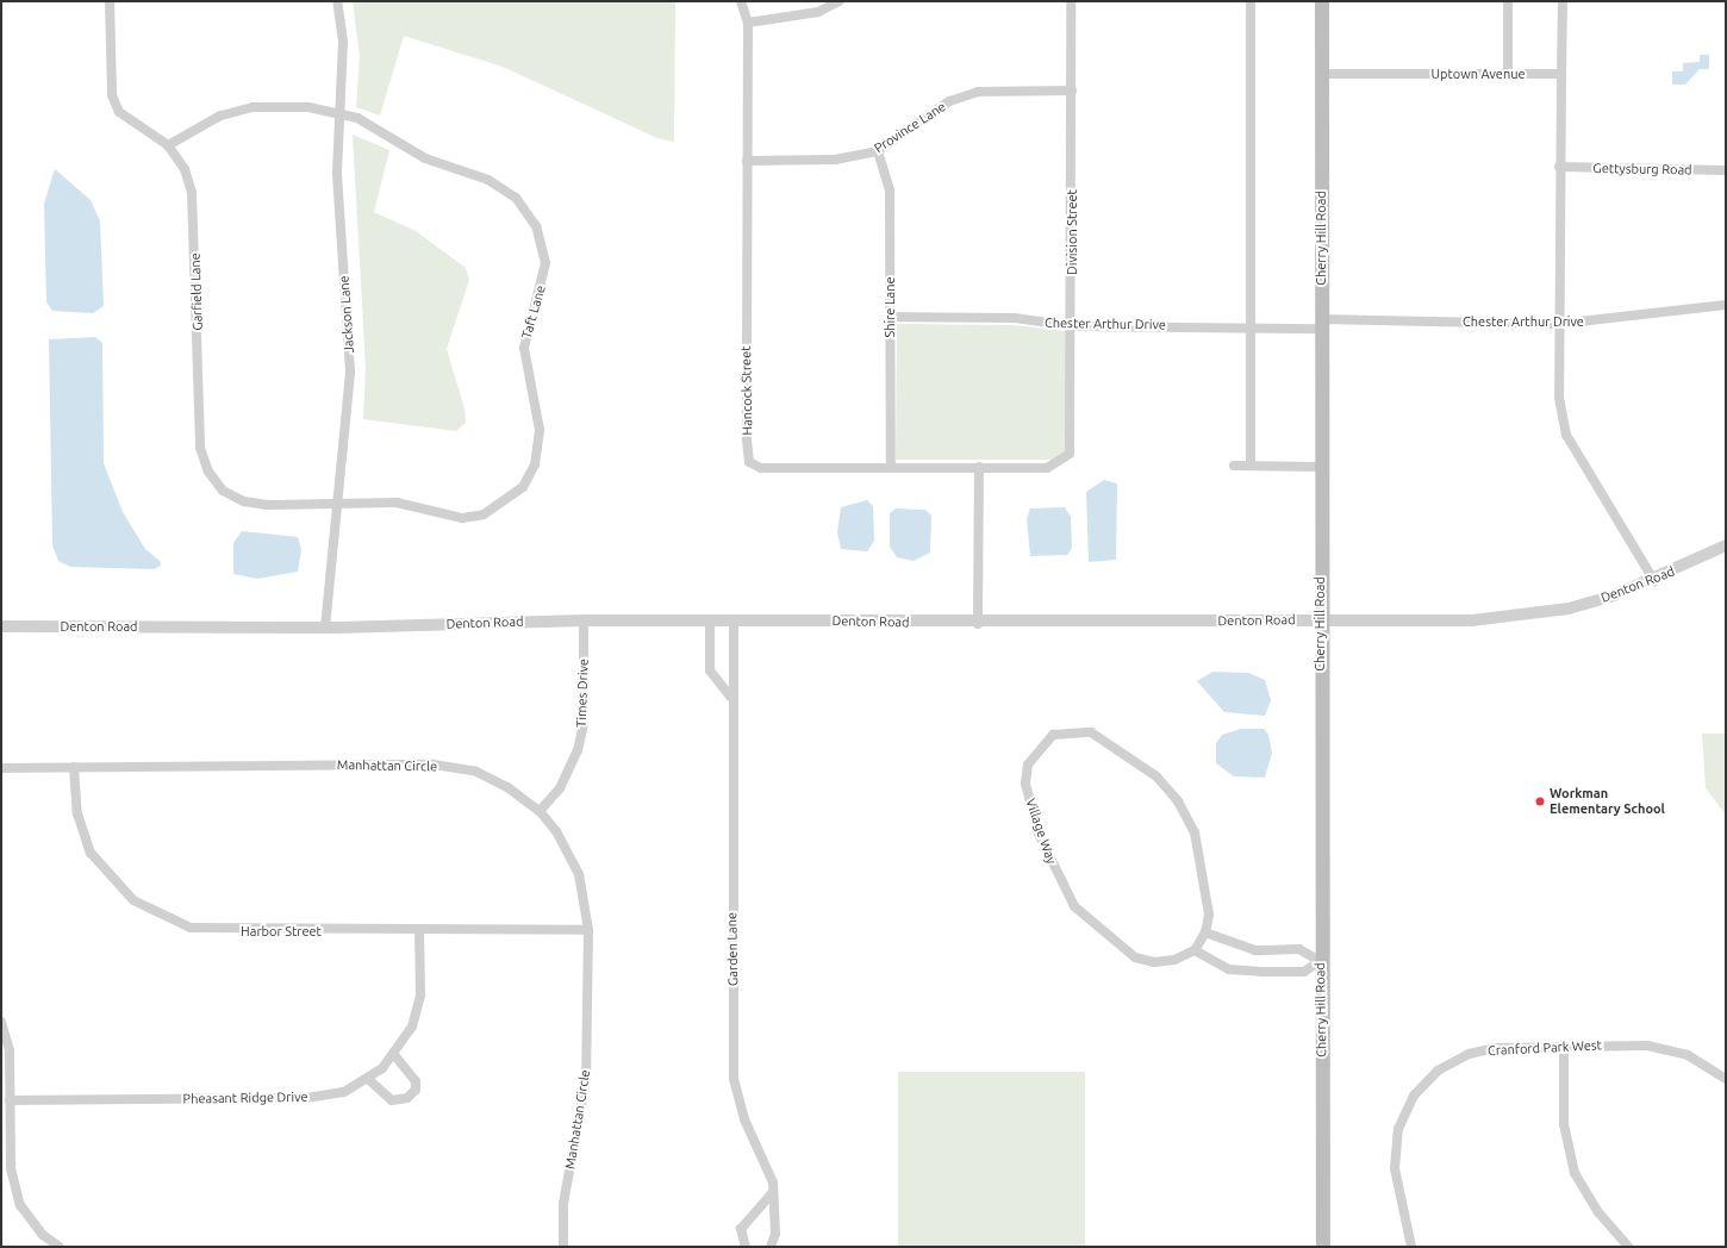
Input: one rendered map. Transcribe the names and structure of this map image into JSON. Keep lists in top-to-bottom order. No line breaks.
{"streets":{"main road":["Cherry Hill Road"],"street":["Uptown Avenue","Province Lane","Gettysburg Road","Division Street","Garfield Lane","Shire Lane","Taft Lane","Jackson Lane","Chester Arthur Drive","Hancock Street","Denton Road","Times Drive","Manhattan Circle","Village Way","Harbor Street","Garden Lane","Cranford Park West","Pheasant Ridge Drive"]},"crossings":[["Uptown Avenue","Cherry Hill Road"],["Province Lane","Division Street"],["Province Lane","Shire Lane"],["Province Lane","Hancock Street"],["Division Street","Chester Arthur Drive"],["Division Street","Hancock Street"],["Cherry Hill Road","Chester Arthur Drive"],["Cherry Hill Road","Denton Road"],["Garfield Lane","Taft Lane"],["Garfield Lane","Jackson Lane"],["Shire Lane","Chester Arthur Drive"],["Shire Lane","Hancock Street"],["Taft Lane","Jackson Lane"],["Jackson Lane","Denton Road"],["Denton Road","Times Drive"],["Denton Road","Garden Lane"],["Times Drive","Manhattan Circle"],["Manhattan Circle","Harbor Street"],["Harbor Street","Pheasant Ridge Drive"]],"places":["Workman Elementary School"]}
